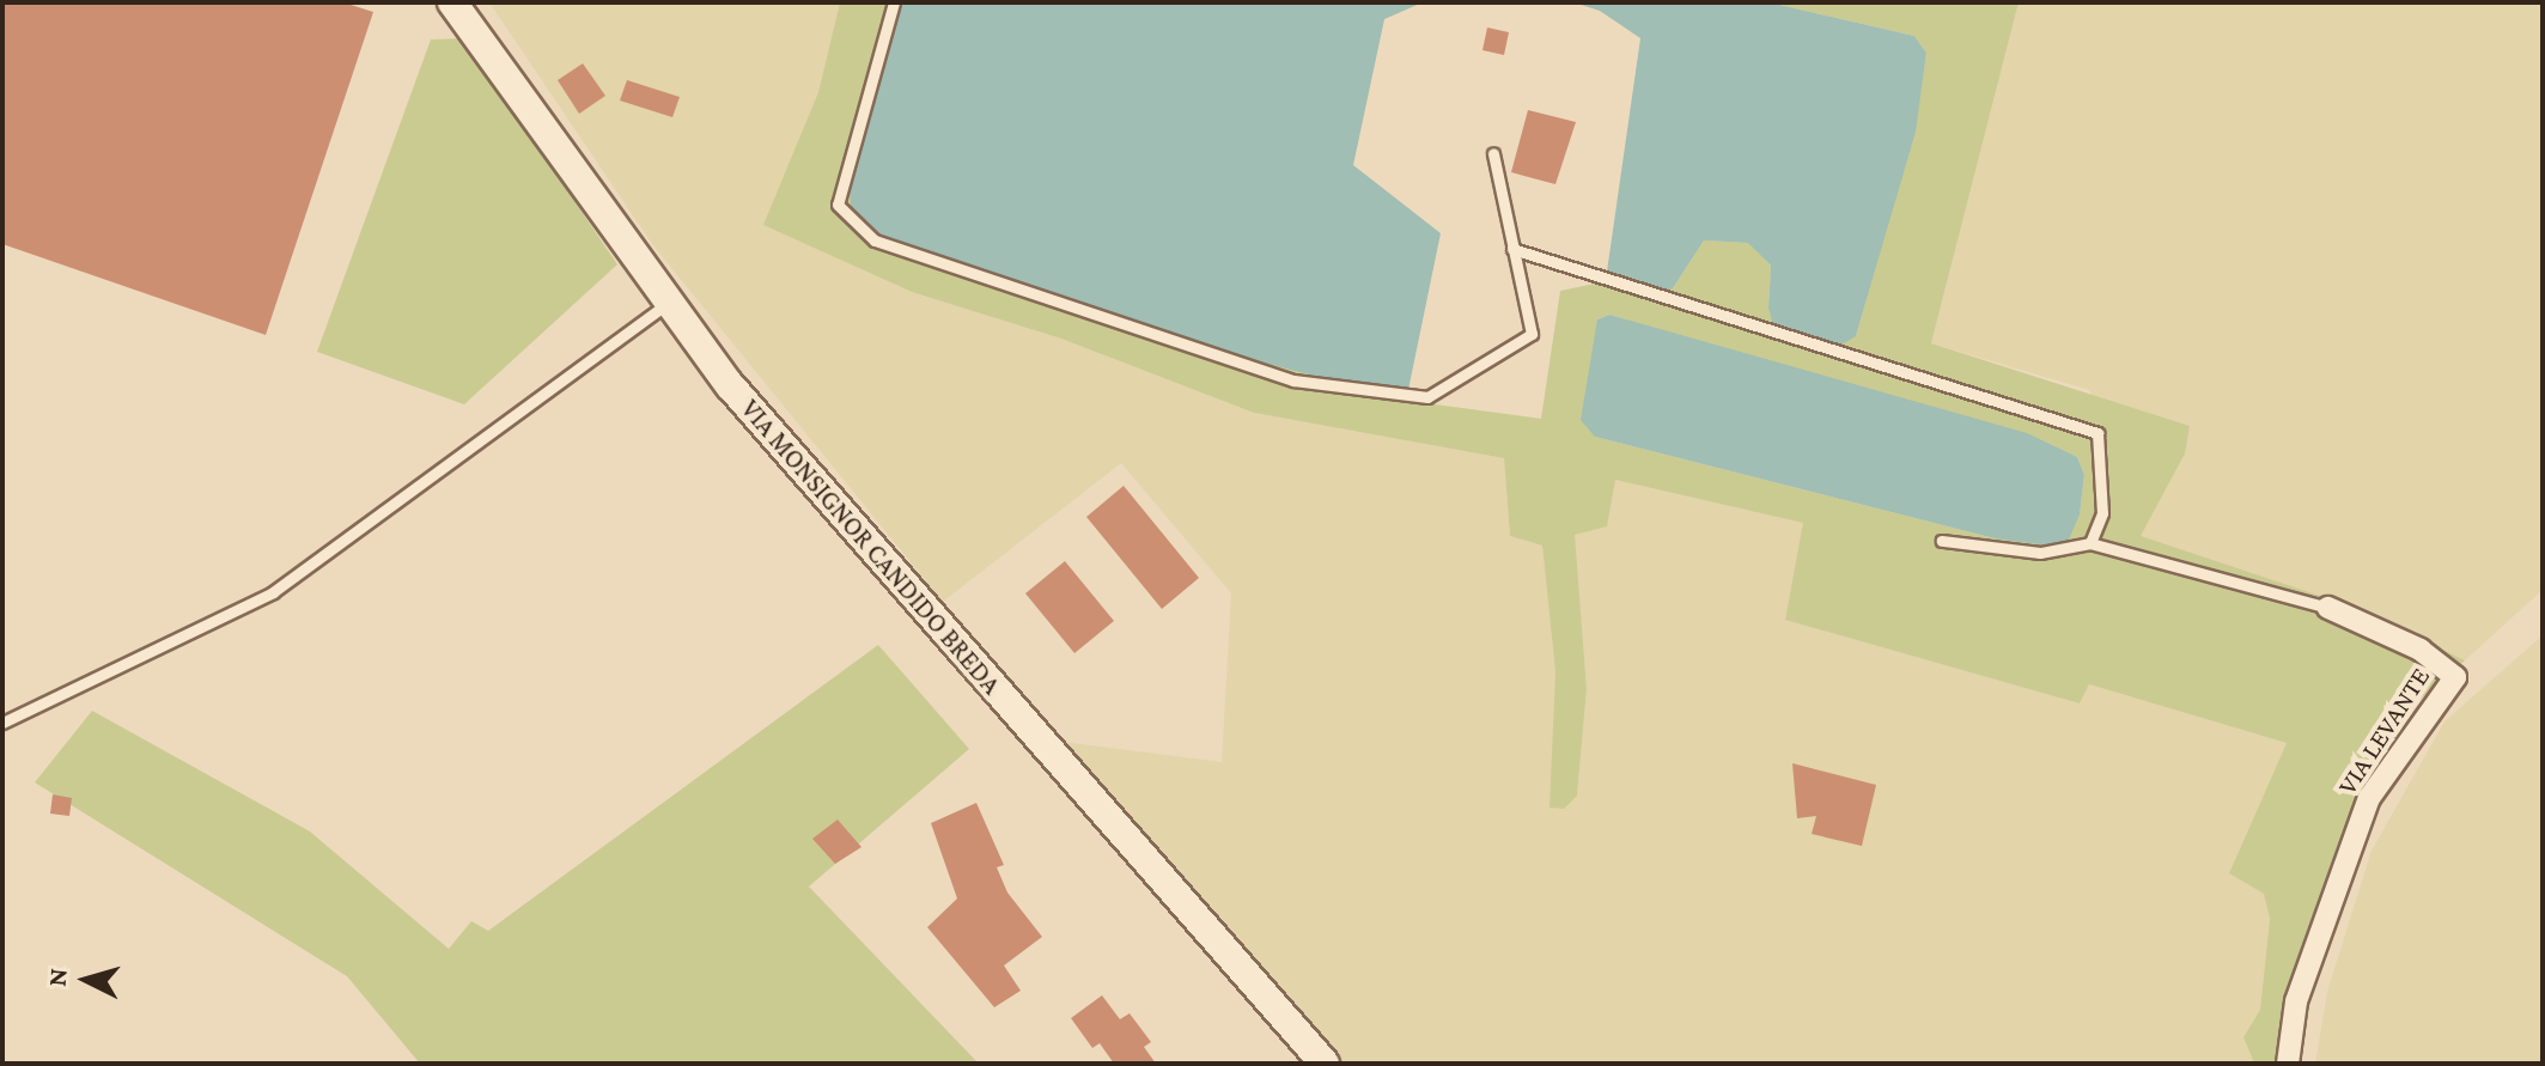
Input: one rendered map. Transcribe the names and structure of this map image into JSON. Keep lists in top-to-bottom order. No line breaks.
{"streets":{"main road":["VIA MONSIGNOR CANDIDO BREDA"],"street":["VIA LEVANTE"]},"north":"left"}
